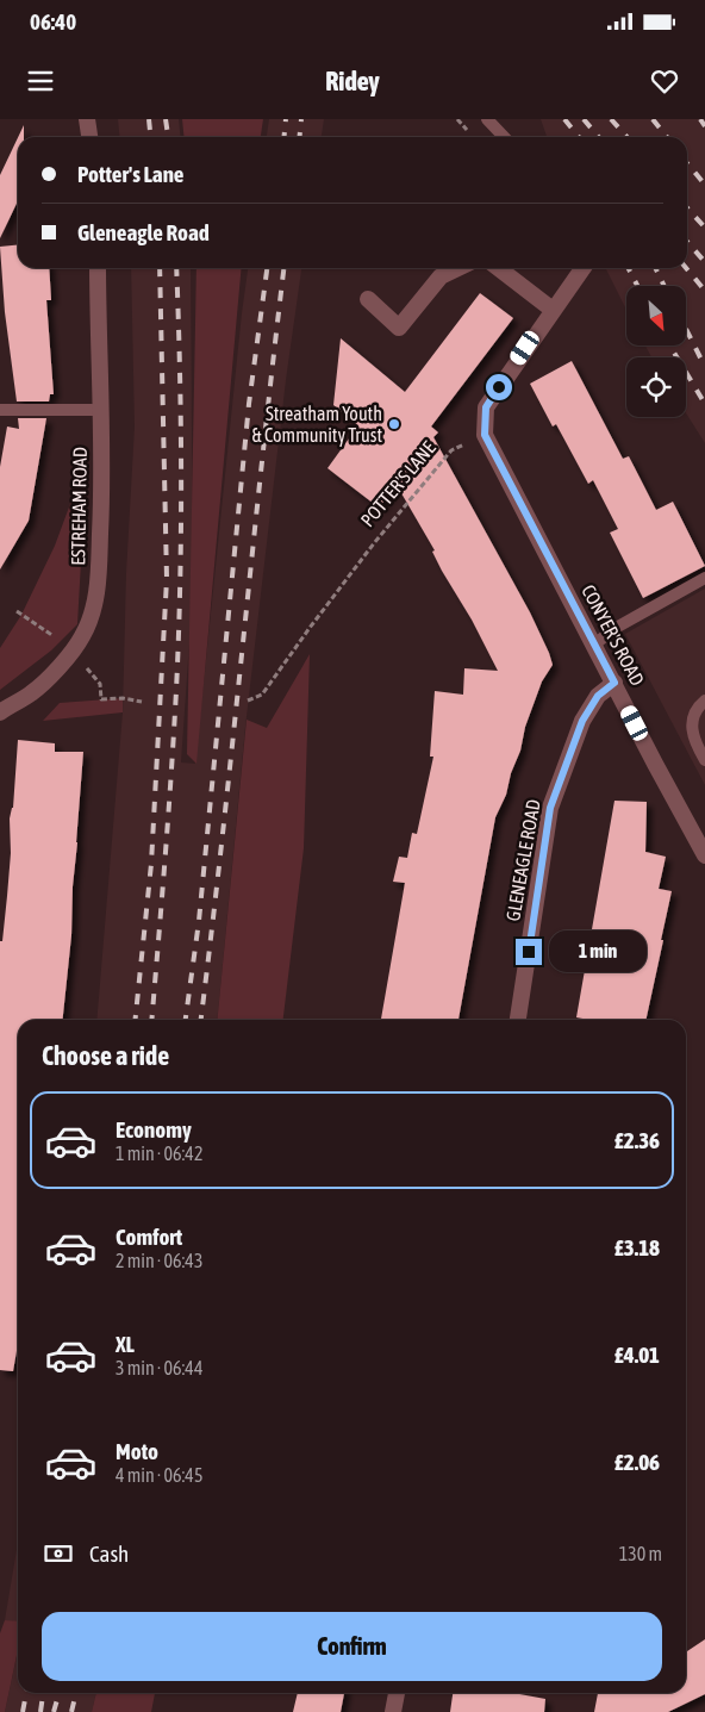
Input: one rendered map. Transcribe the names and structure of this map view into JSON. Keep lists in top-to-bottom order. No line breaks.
{"streets":{"street":["ESTREHAM ROAD","CONYER'S ROAD","GLENEAGLE ROAD"],"path":["POTTER'S LANE"]},"crossings":[["POTTER'S LANE","CONYER'S ROAD"],["CONYER'S ROAD","GLENEAGLE ROAD"]],"places":["Streatham Youth & Community Trust"],"north":"bottom right","page":{"status":"06:40","header":"Ridey","banner":["Potter's Lane","Gleneagle Road"],"bubble":"1 min","heading":"Choose a ride","list":[{"name":"Economy","note":"1 min · 06:42","value":"£2.36"},{"name":"Comfort","note":"2 min · 06:43","value":"£3.18"},{"name":"XL","note":"3 min · 06:44","value":"£4.01"},{"name":"Moto","note":"4 min · 06:45","value":"£2.06"}],"pay":["Cash","130 m"],"buttons":"Confirm"}}
